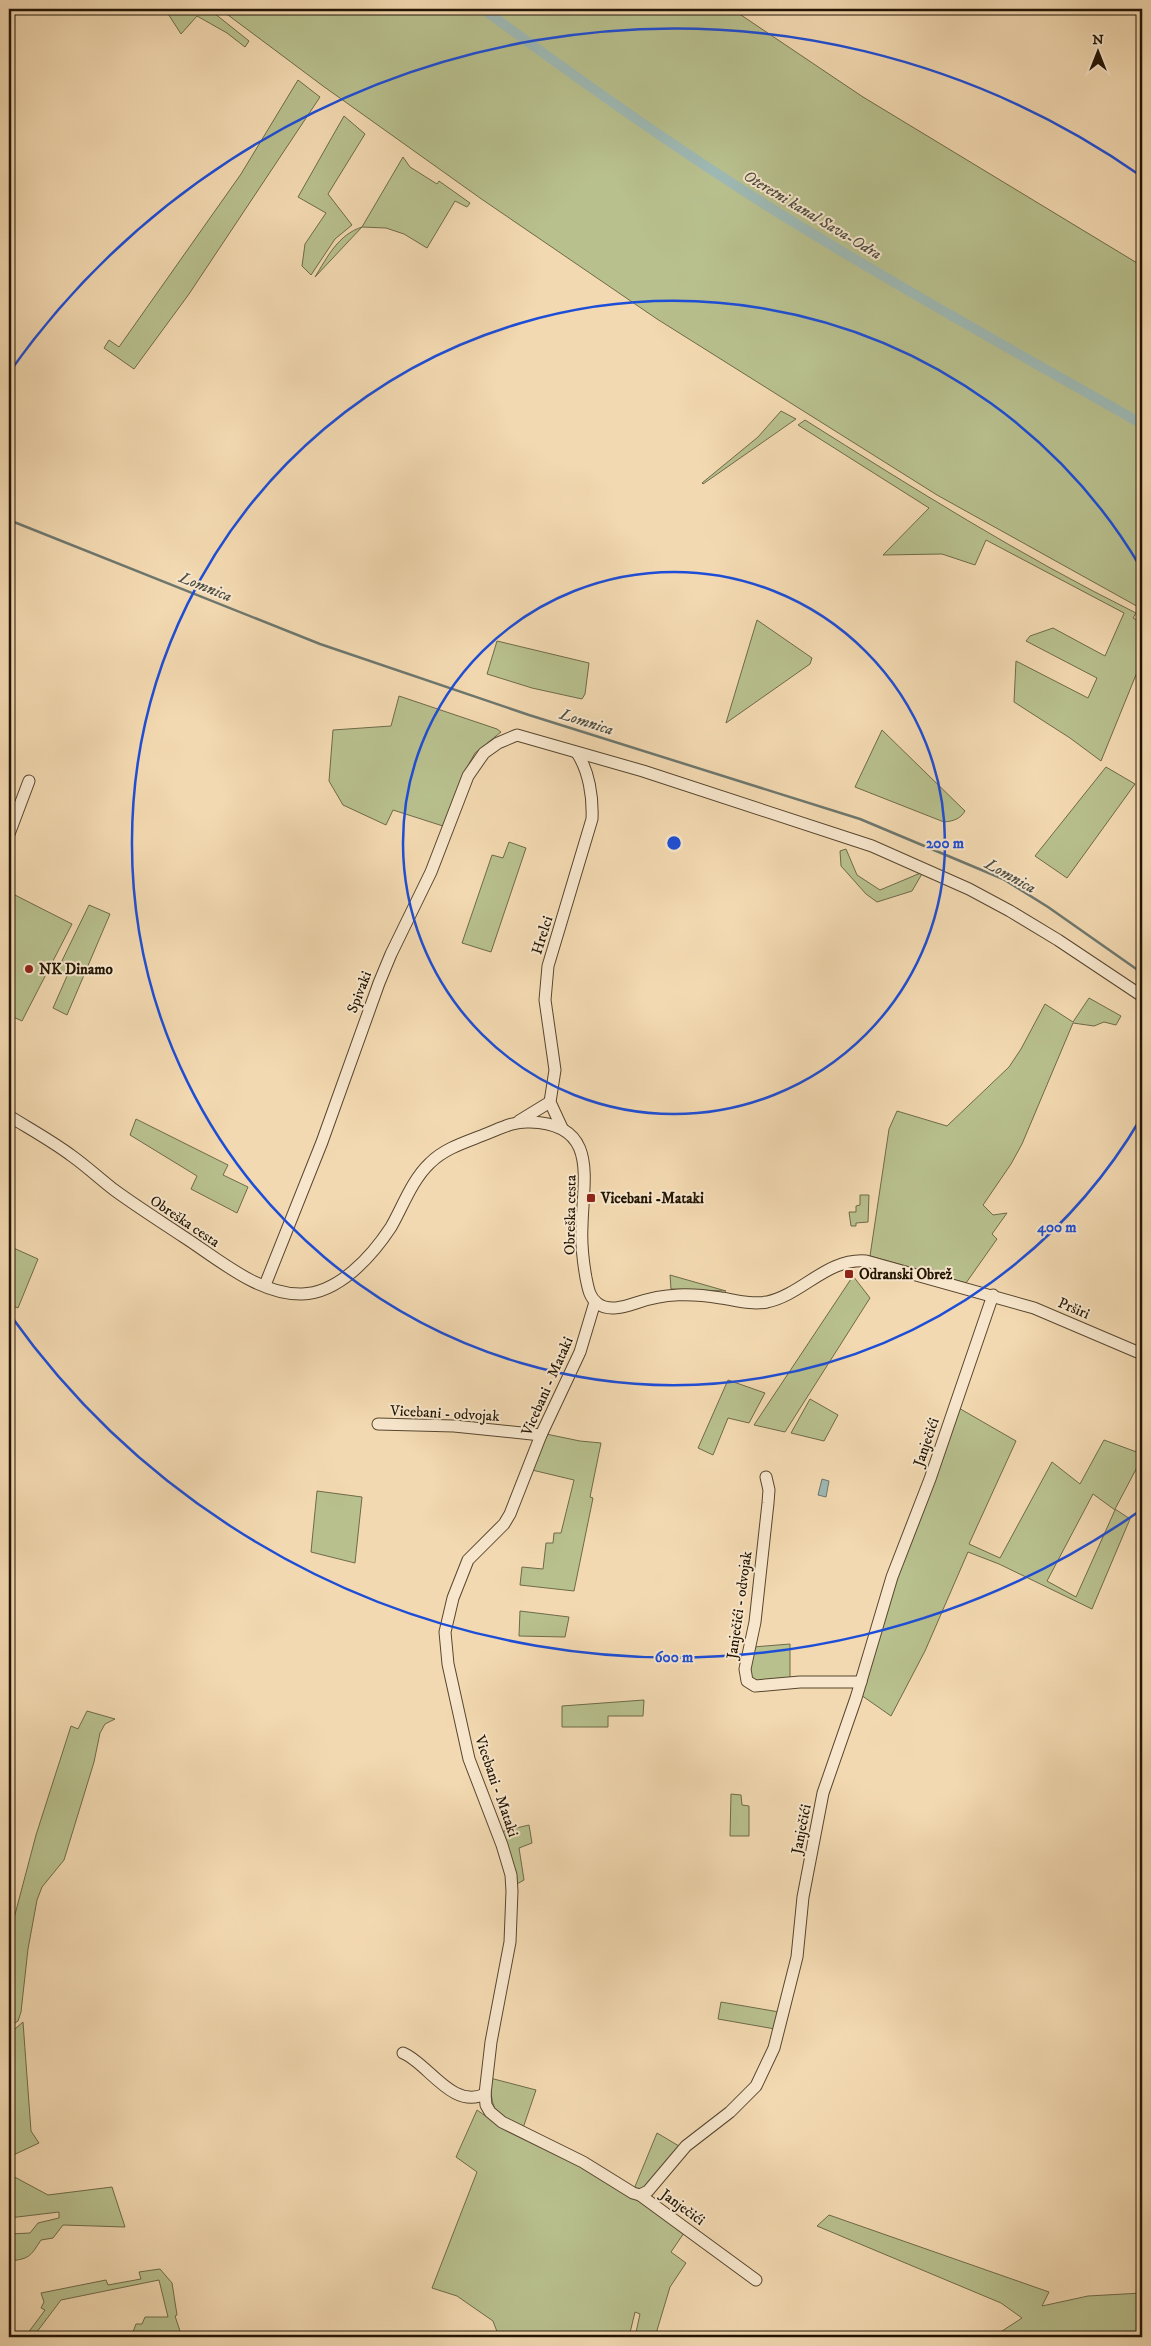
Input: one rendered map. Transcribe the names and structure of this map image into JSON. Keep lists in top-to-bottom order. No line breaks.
{"streets":{"street":["Hrelci","Spivaki","Obreška cesta","Prširi","Vicebani - Mataki","Vicebani - odvojak","Janječići","Janječići - odvojak"]},"crossings":[["Hrelci","Spivaki"],["Spivaki","Obreška cesta"],["Obreška cesta","Vicebani - Mataki"],["Prširi","Janječići"],["Vicebani - Mataki","Vicebani - odvojak"],["Janječići","Janječići - odvojak"]],"water":["Oteretni kanal Sava-Odra","Lomnica"],"places":{"other":["NK Dinamo"],"transit":["Vicebani -Mataki","Odranski Obrež"]},"north":"top","rings":["200 m","400 m","600 m"]}
